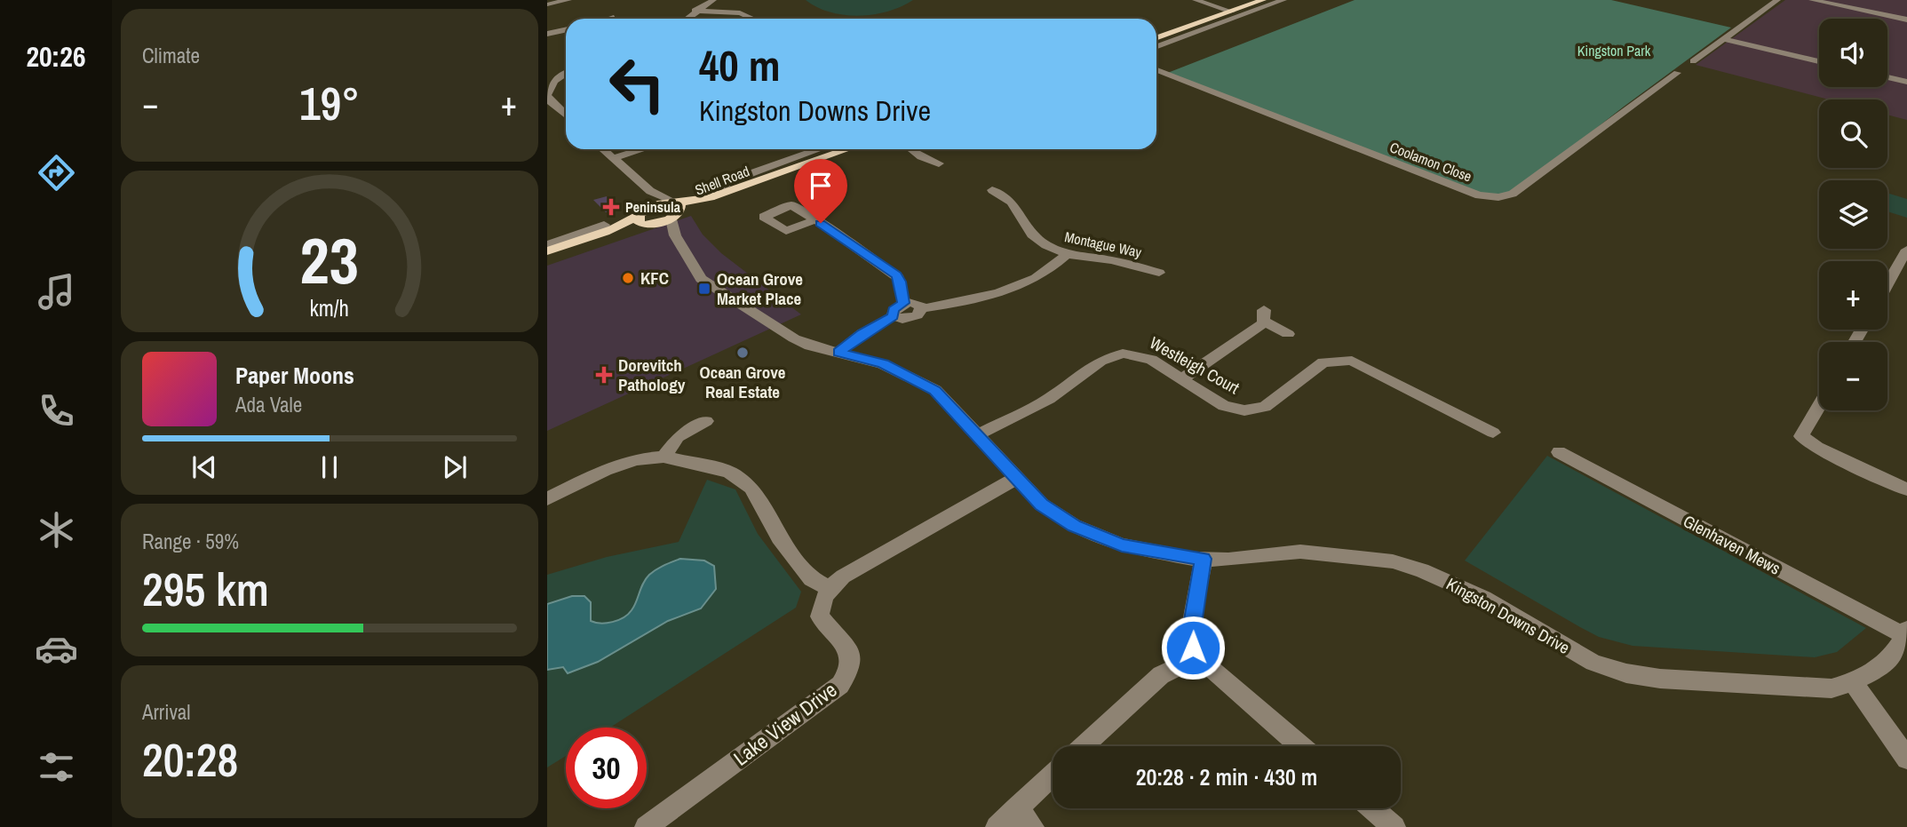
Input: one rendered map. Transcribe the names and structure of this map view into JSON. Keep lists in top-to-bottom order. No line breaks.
{"streets":{"main road":["Shell Road"],"street":["Coolamon Close","Montague Way","Westleigh Court","Glenhaven Mews","Kingston Downs Drive","Lake View Drive"]},"crossings":[["Shell Road","Kingston Downs Drive"],["Westleigh Court","Kingston Downs Drive"],["Glenhaven Mews","Kingston Downs Drive"]],"parks":["Kingston Park"],"places":{"health":["Peninsula","Dorevitch Pathology"],"other":["KFC","Ocean Grove Real Estate"],"transit":["Ocean Grove Market Place"]},"page":{"tabs":"20:26","tile":["Climate",["Range · 59%","295 km"],["Arrival","20:28"]],"map_buttons":["+","−"],"turn":["40 m","Kingston Downs Drive"],"heat":["−","19°","+"],"song":["Paper Moons","Ada Vale"],"limit":"30","trip":"20:28 · 2 min · 430 m","gauge":["23","km/h"]}}
